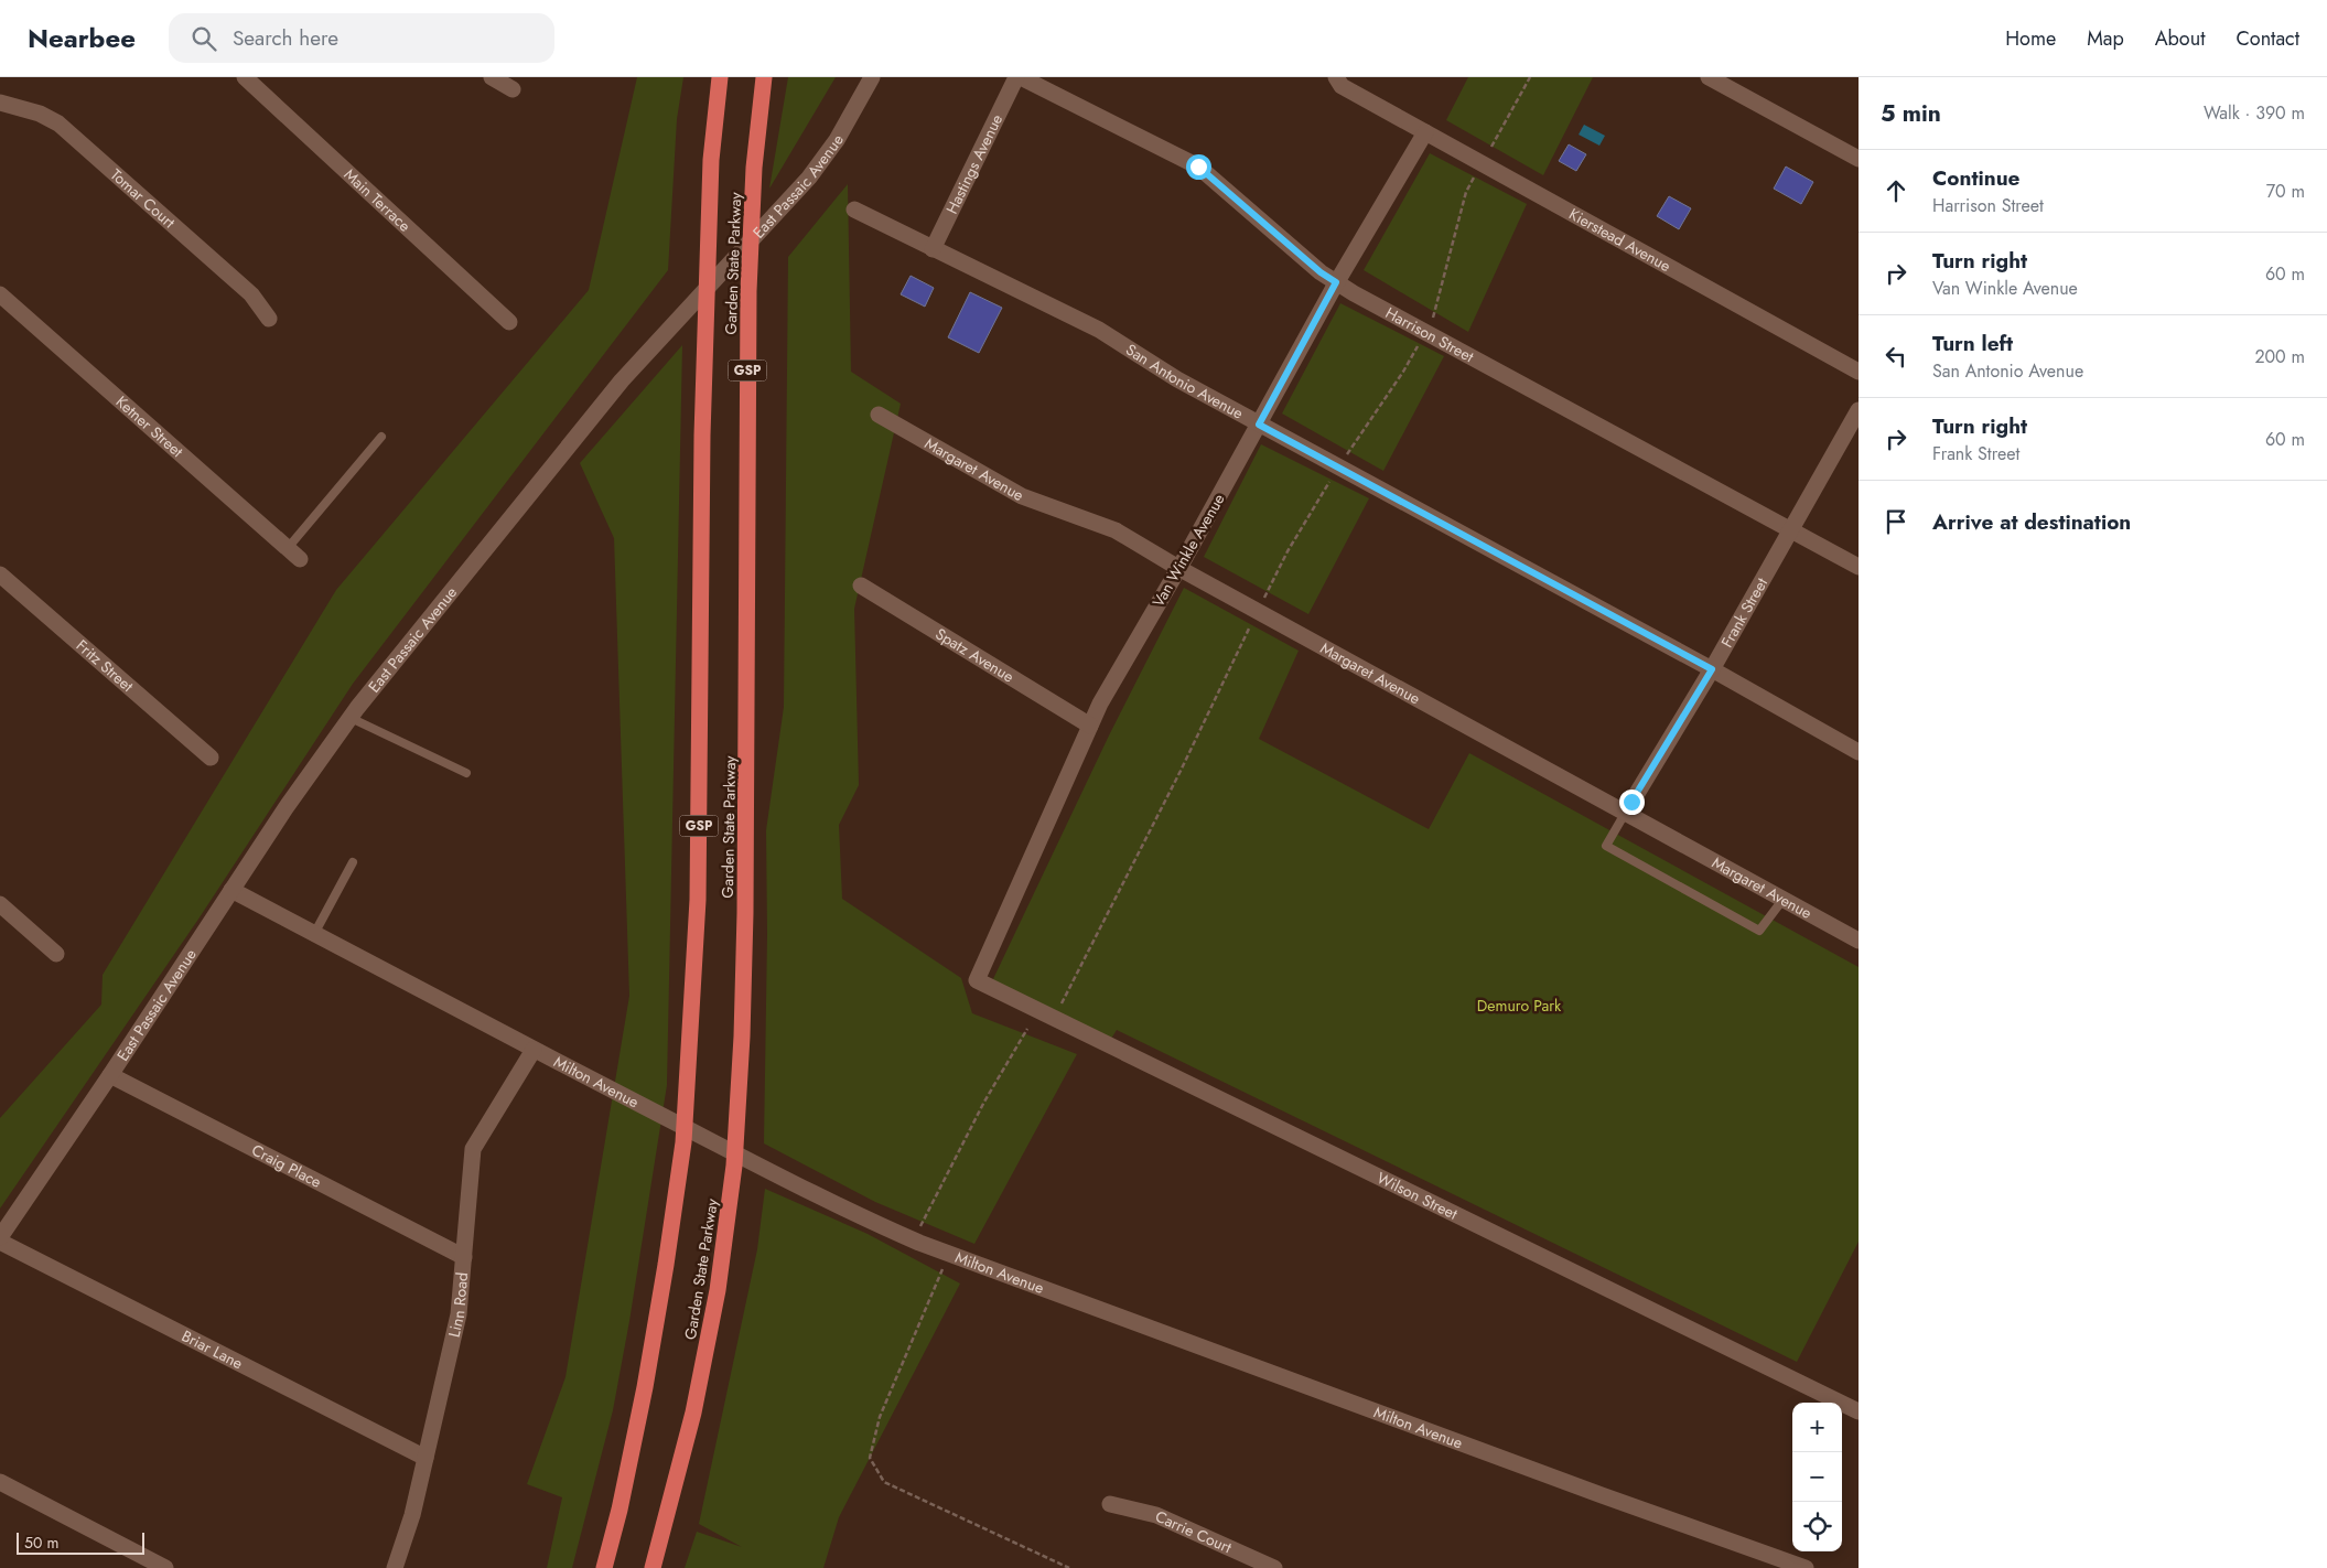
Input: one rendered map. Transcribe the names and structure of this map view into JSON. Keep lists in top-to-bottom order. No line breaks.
{"streets":{"highway":["Garden State Parkway","GSP"],"street":["Hastings Avenue","East Passaic Avenue","Tomar Court","Main Terrace","Kierstead Avenue","Harrison Street","San Antonio Avenue","Ketner Street","Margaret Avenue","Van Winkle Avenue","Frank Street","Spatz Avenue","Fritz Street","Milton Avenue","Craig Place","Wilson Street","Linn Road","Briar Lane","Carrie Court"]},"crossings":[["Hastings Avenue","Harrison Street"],["Hastings Avenue","San Antonio Avenue"],["East Passaic Avenue","Milton Avenue"],["East Passaic Avenue","Craig Place"],["East Passaic Avenue","Briar Lane"],["Kierstead Avenue","Van Winkle Avenue"],["Harrison Street","Van Winkle Avenue"],["Harrison Street","Frank Street"],["San Antonio Avenue","Van Winkle Avenue"],["San Antonio Avenue","Frank Street"],["Margaret Avenue","Van Winkle Avenue"],["Margaret Avenue","Frank Street"],["Van Winkle Avenue","Spatz Avenue"],["Van Winkle Avenue","Wilson Street"],["Milton Avenue","Linn Road"],["Craig Place","Linn Road"],["Linn Road","Briar Lane"]],"parks":["Demuro Park"],"scale_bar":"50 m","page":{"header":"Nearbee","search":"Search here","nav":["Home","Map","About","Contact"],"heading":["5 min","Walk · 390 m"],"list":[["Continue","Harrison Street","70 m"],["Turn right","Van Winkle Avenue","60 m"],["Turn left","San Antonio Avenue","200 m"],["Turn right","Frank Street","60 m"],"Arrive at destination"],"map_buttons":["+","−"],"scale":"50 m"}}
